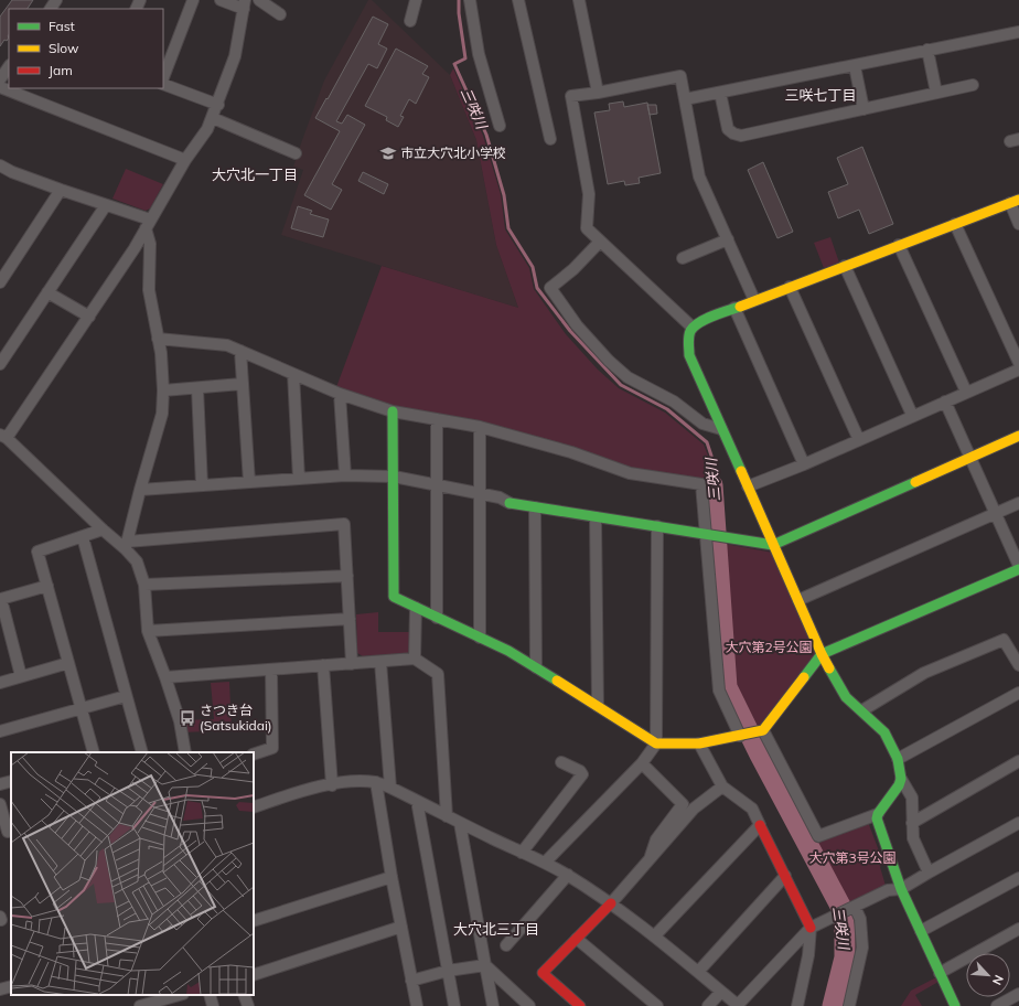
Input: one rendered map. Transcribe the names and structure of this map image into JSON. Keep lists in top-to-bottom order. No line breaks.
{"districts":["三咲七丁目","大穴北一丁目","大穴北三丁目"],"water":["三咲川"],"parks":["大穴第2号公園","大穴第3号公園"],"places":{"school or university":["市立大穴北小学校"],"bus stop":["さつき台 (Satsukidai)"]},"legend":["Fast","Slow","Jam"],"north":"bottom right"}
